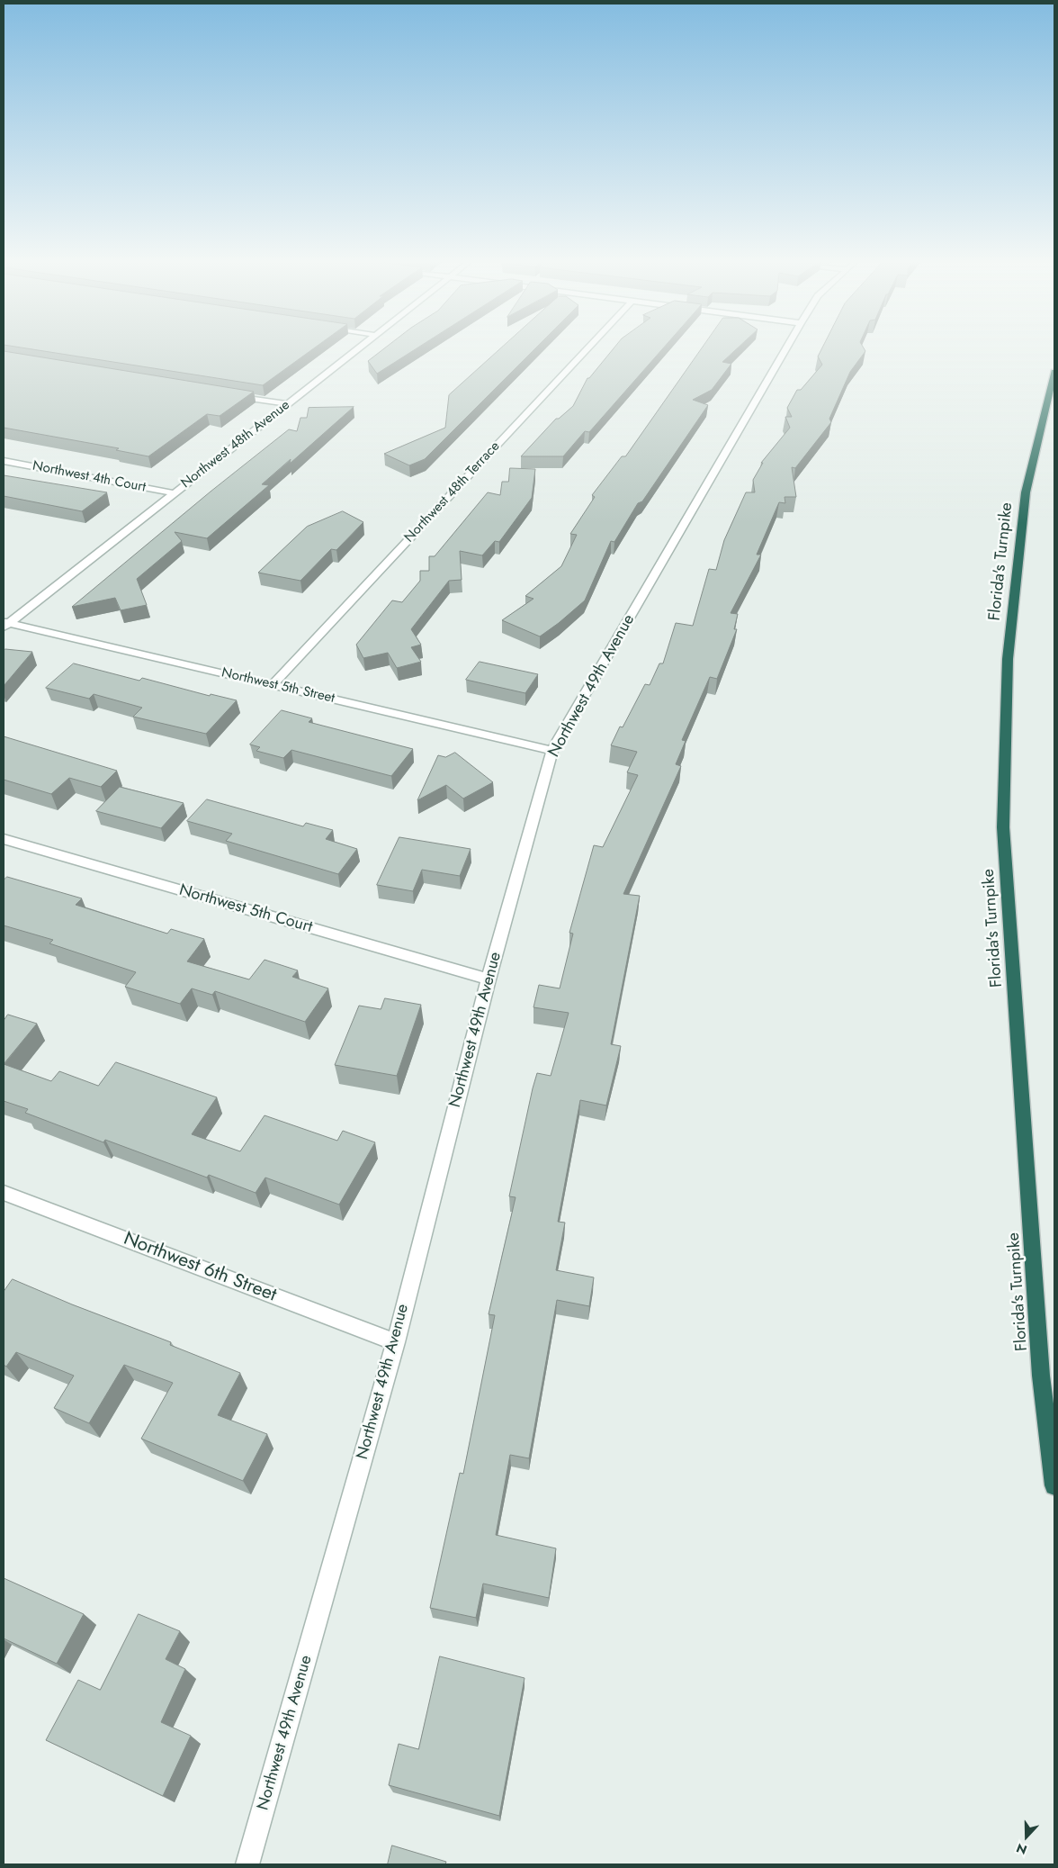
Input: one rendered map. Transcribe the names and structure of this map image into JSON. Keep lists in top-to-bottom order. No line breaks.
{"streets":{"highway":["Florida's Turnpike"],"street":["Northwest 48th Avenue","Northwest 4th Court","Northwest 48th Terrace","Northwest 5th Street","Northwest 49th Avenue","Northwest 5th Court","Northwest 6th Street"]},"crossings":[["Northwest 48th Avenue","Northwest 4th Court"],["Northwest 48th Avenue","Northwest 5th Street"],["Northwest 48th Terrace","Northwest 5th Street"],["Northwest 5th Street","Northwest 49th Avenue"],["Northwest 49th Avenue","Northwest 5th Court"],["Northwest 49th Avenue","Northwest 6th Street"]],"north":"bottom"}
